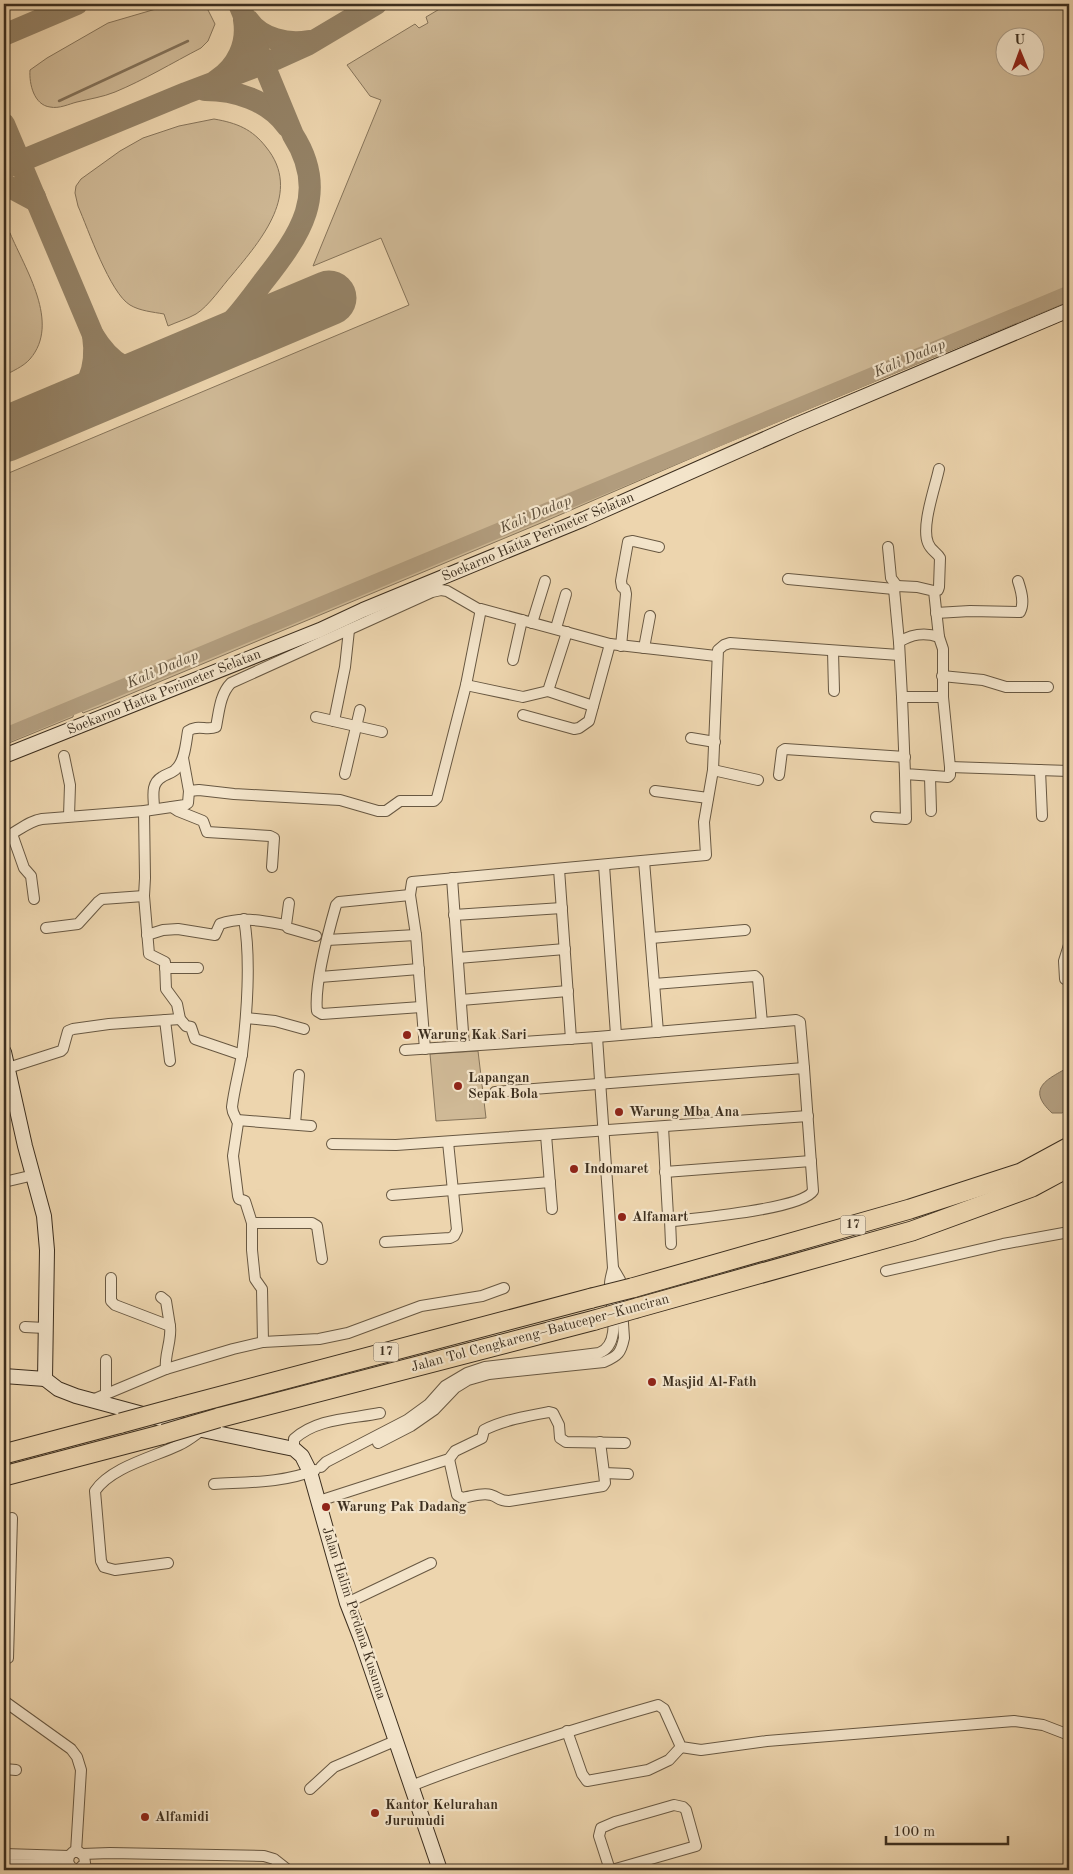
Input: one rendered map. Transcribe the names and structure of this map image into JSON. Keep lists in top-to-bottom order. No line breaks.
{"streets":{"highway":["17","Jalan Tol Cengkareng–Batuceper–Kunciran"],"main road":["Soekarno Hatta Perimeter Selatan","Jalan Halim Perdana Kusuma"]},"water":["Kali Dadap"],"places":["Warung Kak Sari","Lapangan Sepak Bola","Warung Mba Ana","Indomaret","Alfamart","Masjid Al-Fath","Warung Pak Dadang","Kantor Kelurahan Jurumudi","Alfamidi"],"scale_bar":"100 m","north":"top"}
